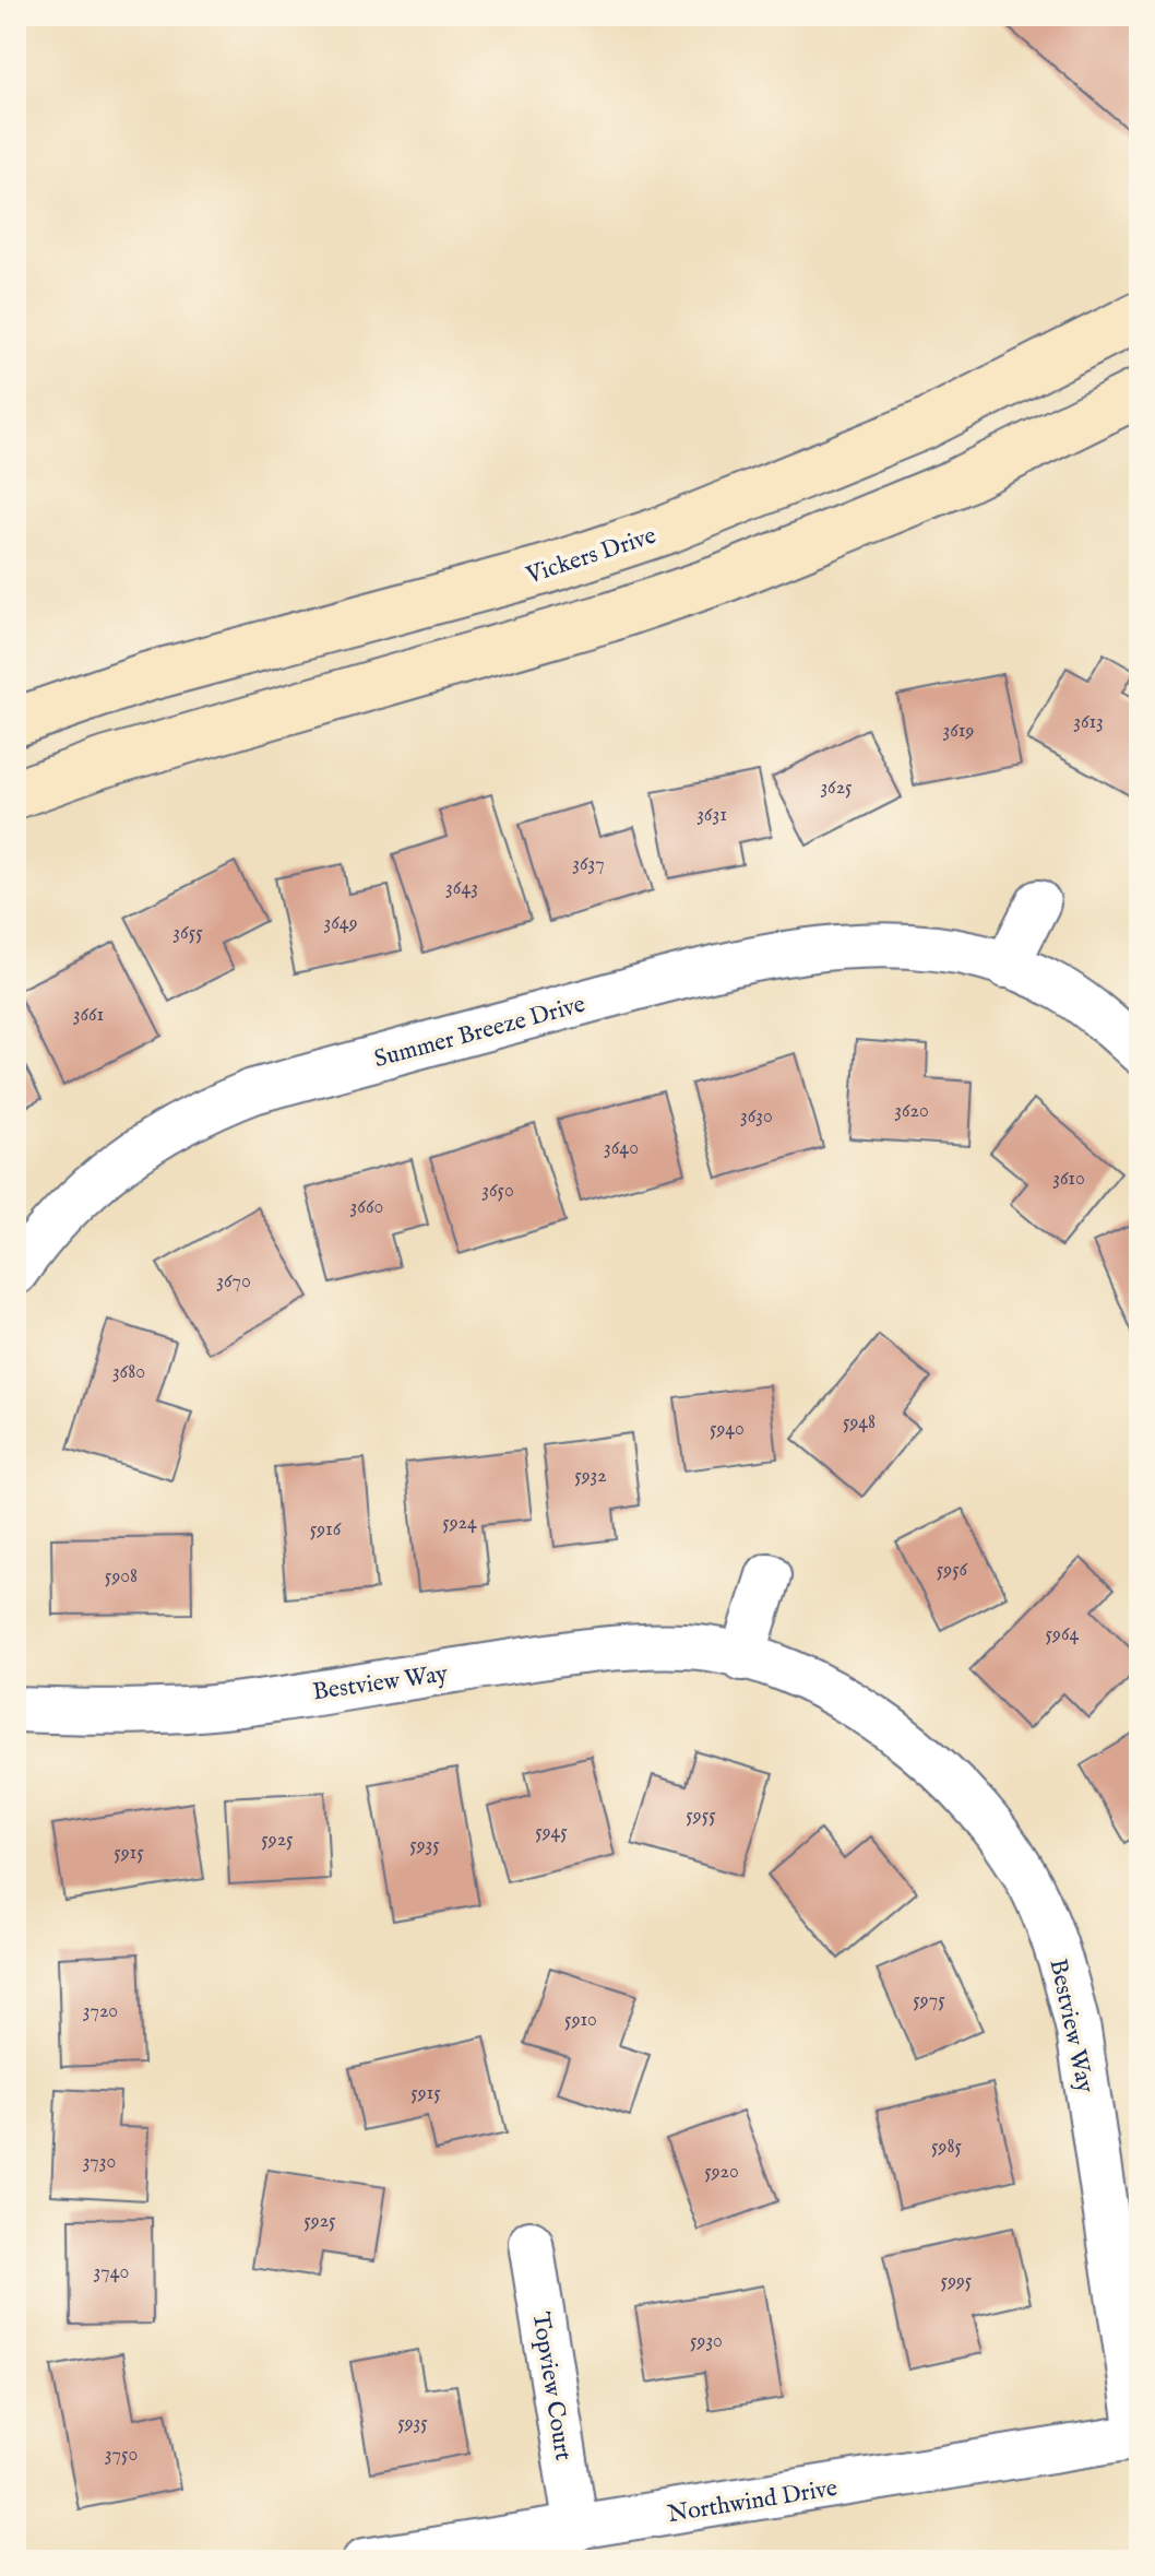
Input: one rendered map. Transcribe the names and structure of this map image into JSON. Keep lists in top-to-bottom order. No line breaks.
{"streets":{"main road":["Vickers Drive"],"street":["Summer Breeze Drive","Bestview Way","Topview Court","Northwind Drive"]},"crossings":[["Bestview Way","Northwind Drive"],["Topview Court","Northwind Drive"]],"house_numbers":["3613","3619","3625","3631","3637","3643","3649","3655","3661","3620","3630","3640","3610","3650","3660","3670","3680","5948","5940","5932","5924","5916","5956","5908","5964","5955","5945","5925","5935","5915","5975","3720","5910","5915","5985","3730","5920","5925","3740","5995","5930","5935","3750"]}
